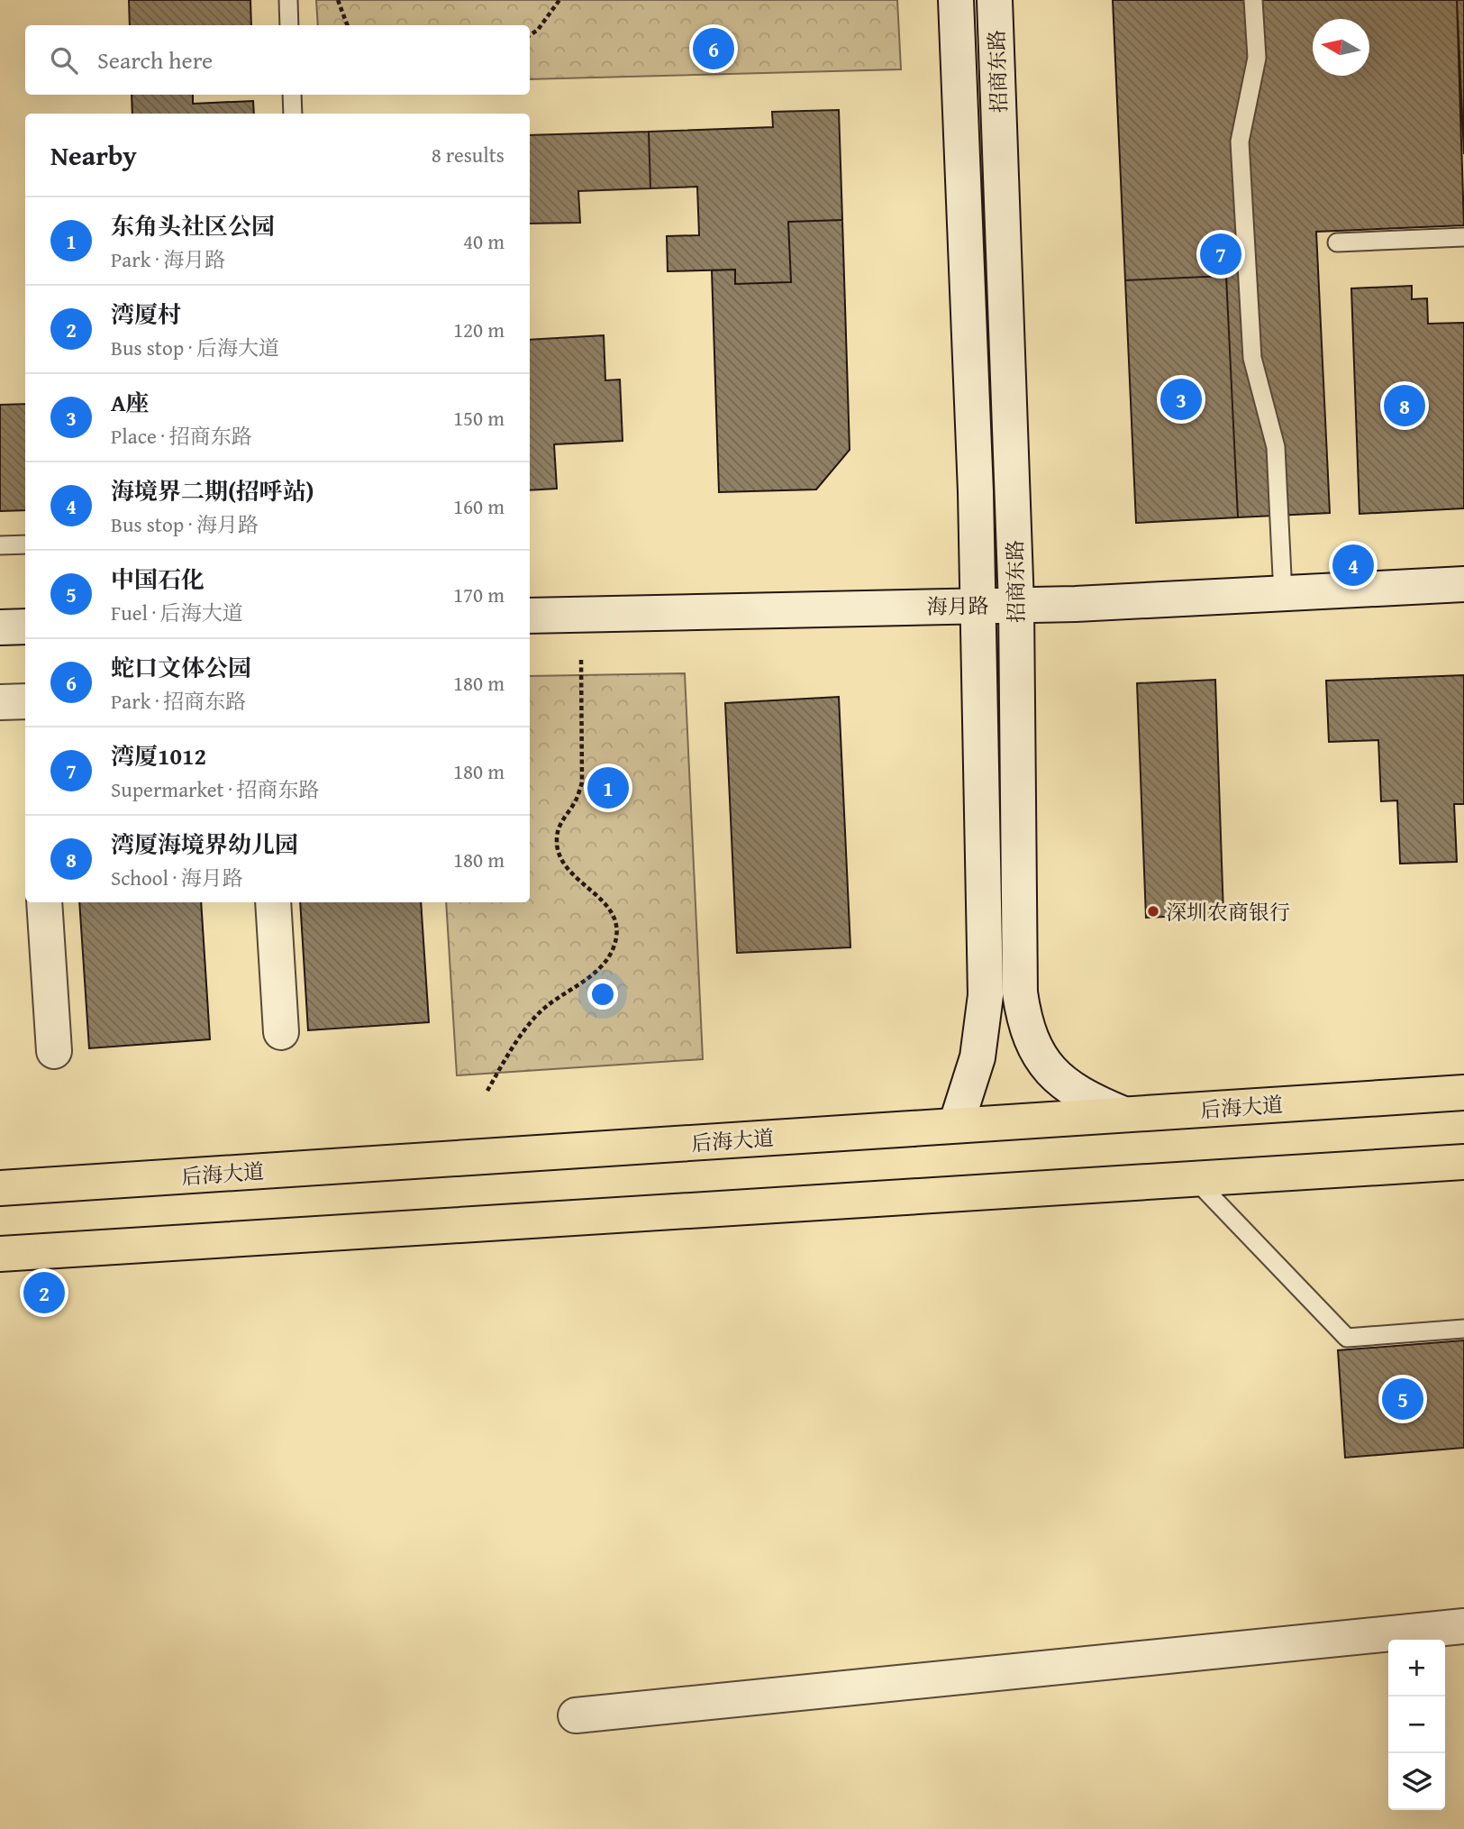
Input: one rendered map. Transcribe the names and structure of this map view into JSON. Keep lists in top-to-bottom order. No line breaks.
{"streets":{"main road":["后海大道"],"street":["招商东路","海月路"]},"crossings":[["招商东路","海月路"],["招商东路","后海大道"]],"places":["深圳农商银行"],"north":"left","page":{"pins":["6","7","3","8","4","1","2","5"],"search":"Search here","heading":["Nearby","8 results"],"list":[{"mark":"1","name":"东角头社区公园","note":"Park · 海月路","value":"40 m"},{"mark":"2","name":"湾厦村","note":"Bus stop · 后海大道","value":"120 m"},{"mark":"3","name":"A座","note":"Place · 招商东路","value":"150 m"},{"mark":"4","name":"海境界二期(招呼站)","note":"Bus stop · 海月路","value":"160 m"},{"mark":"5","name":"中国石化","note":"Fuel · 后海大道","value":"170 m"},{"mark":"6","name":"蛇口文体公园","note":"Park · 招商东路","value":"180 m"},{"mark":"7","name":"湾厦1012","note":"Supermarket · 招商东路","value":"180 m"},{"mark":"8","name":"湾厦海境界幼儿园","note":"School · 海月路","value":"180 m"}],"map_buttons":["+","−"]}}
